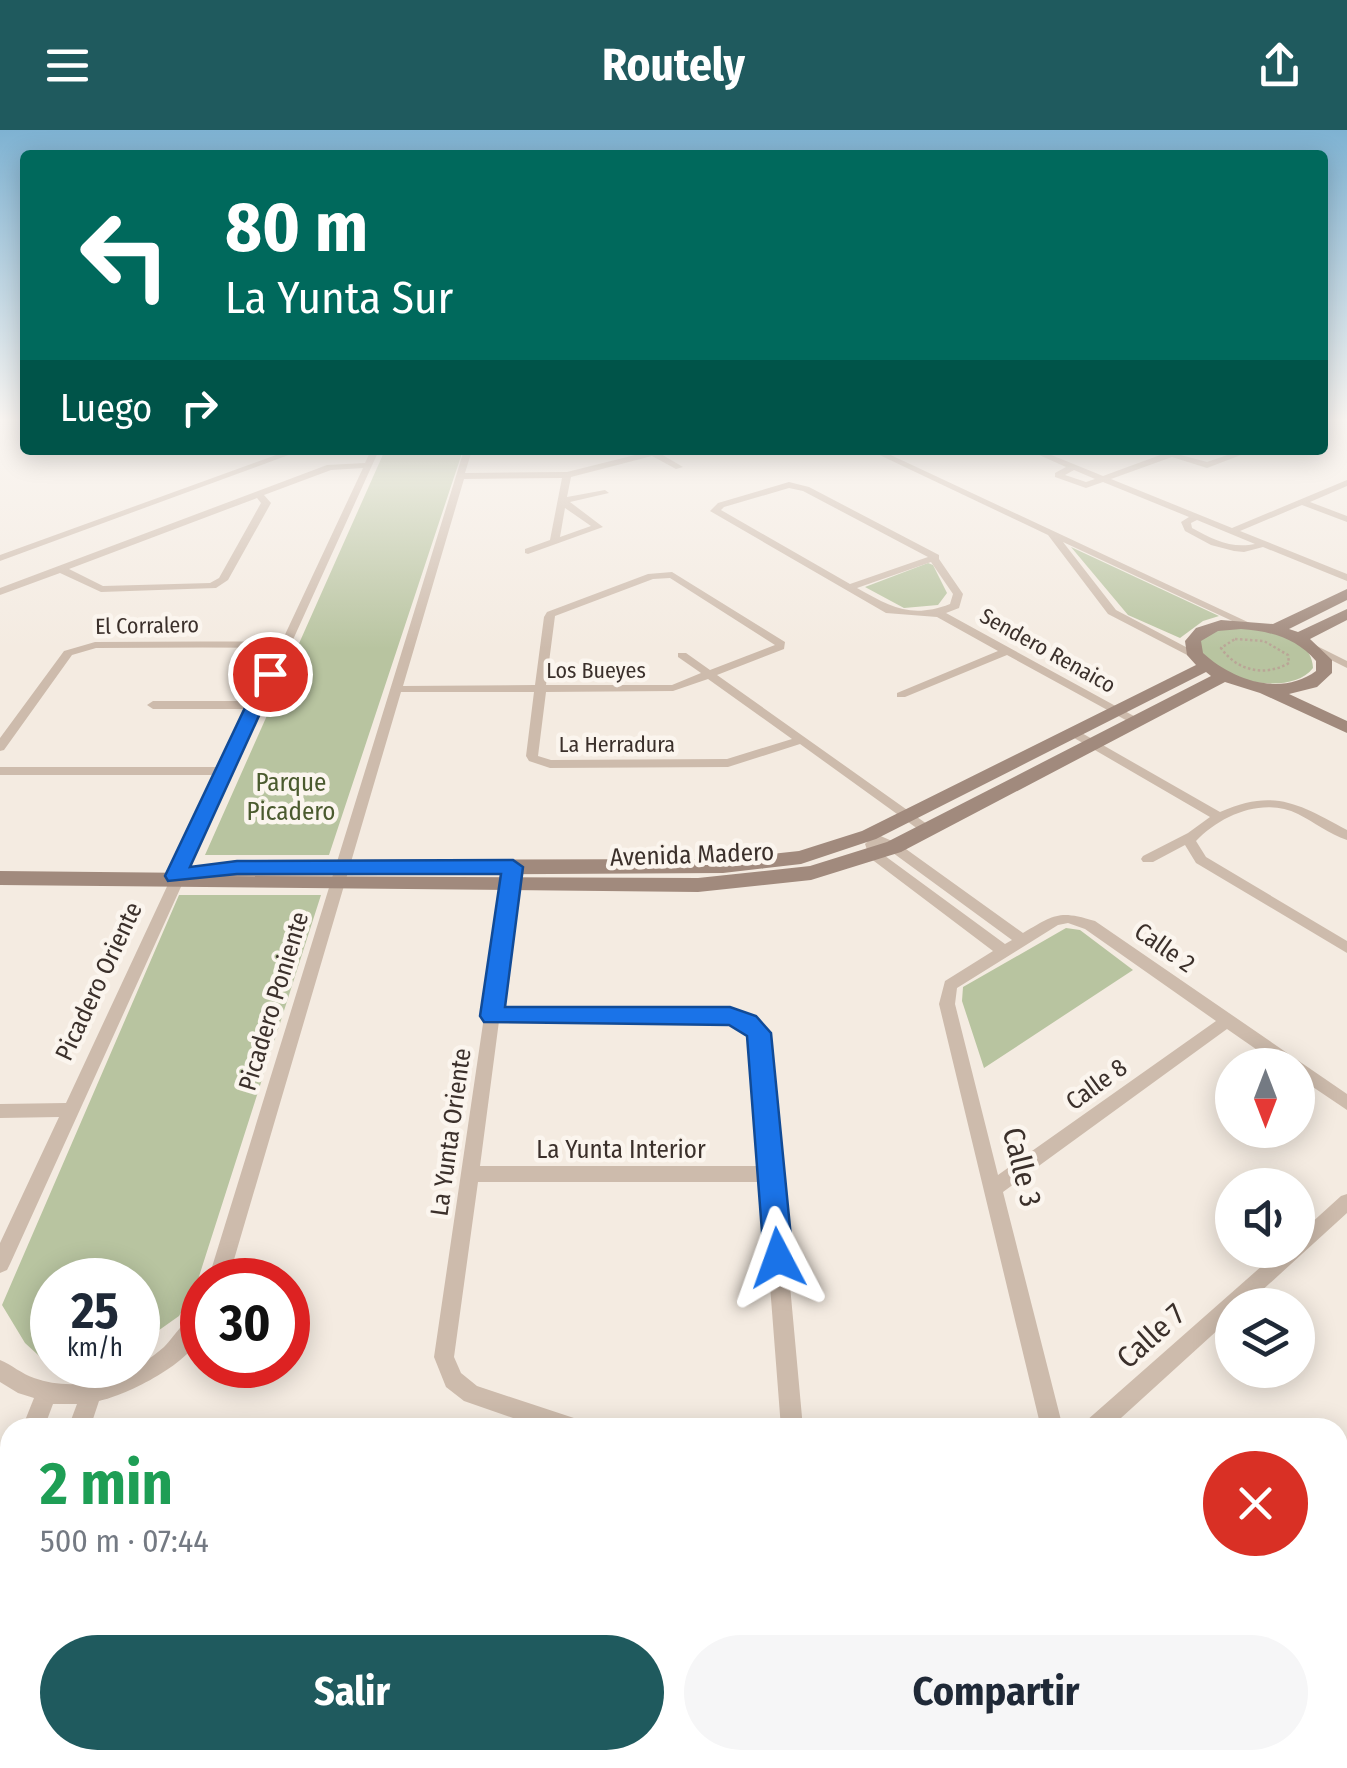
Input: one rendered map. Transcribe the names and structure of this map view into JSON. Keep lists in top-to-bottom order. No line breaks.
{"streets":{"street":["El Corralero","Sendero Renaico","Los Bueyes","La Herradura","Avenida Madero","Calle 2","Picadero Oriente","Picadero Poniente","Calle 8","La Yunta Oriente","La Yunta Interior","Calle 3","Calle 7"]},"crossings":[["El Corralero","Picadero Oriente"],["Sendero Renaico","Avenida Madero"],["Los Bueyes","La Herradura"],["Los Bueyes","Picadero Poniente"],["Avenida Madero","Picadero Oriente"],["Avenida Madero","Picadero Poniente"],["Avenida Madero","La Yunta Oriente"],["Calle 2","Calle 8"],["Calle 2","Calle 3"],["Calle 8","Calle 3"],["La Yunta Oriente","La Yunta Interior"]],"parks":["Parque Picadero"],"north":"bottom","page":{"header":"Routely","turn":["80 m","La Yunta Sur"],"then":"Luego","speed":"25 km/h","limit":"30","heading":["2 min","500 m · 07:44"],"buttons":["Salir","Compartir"]}}
